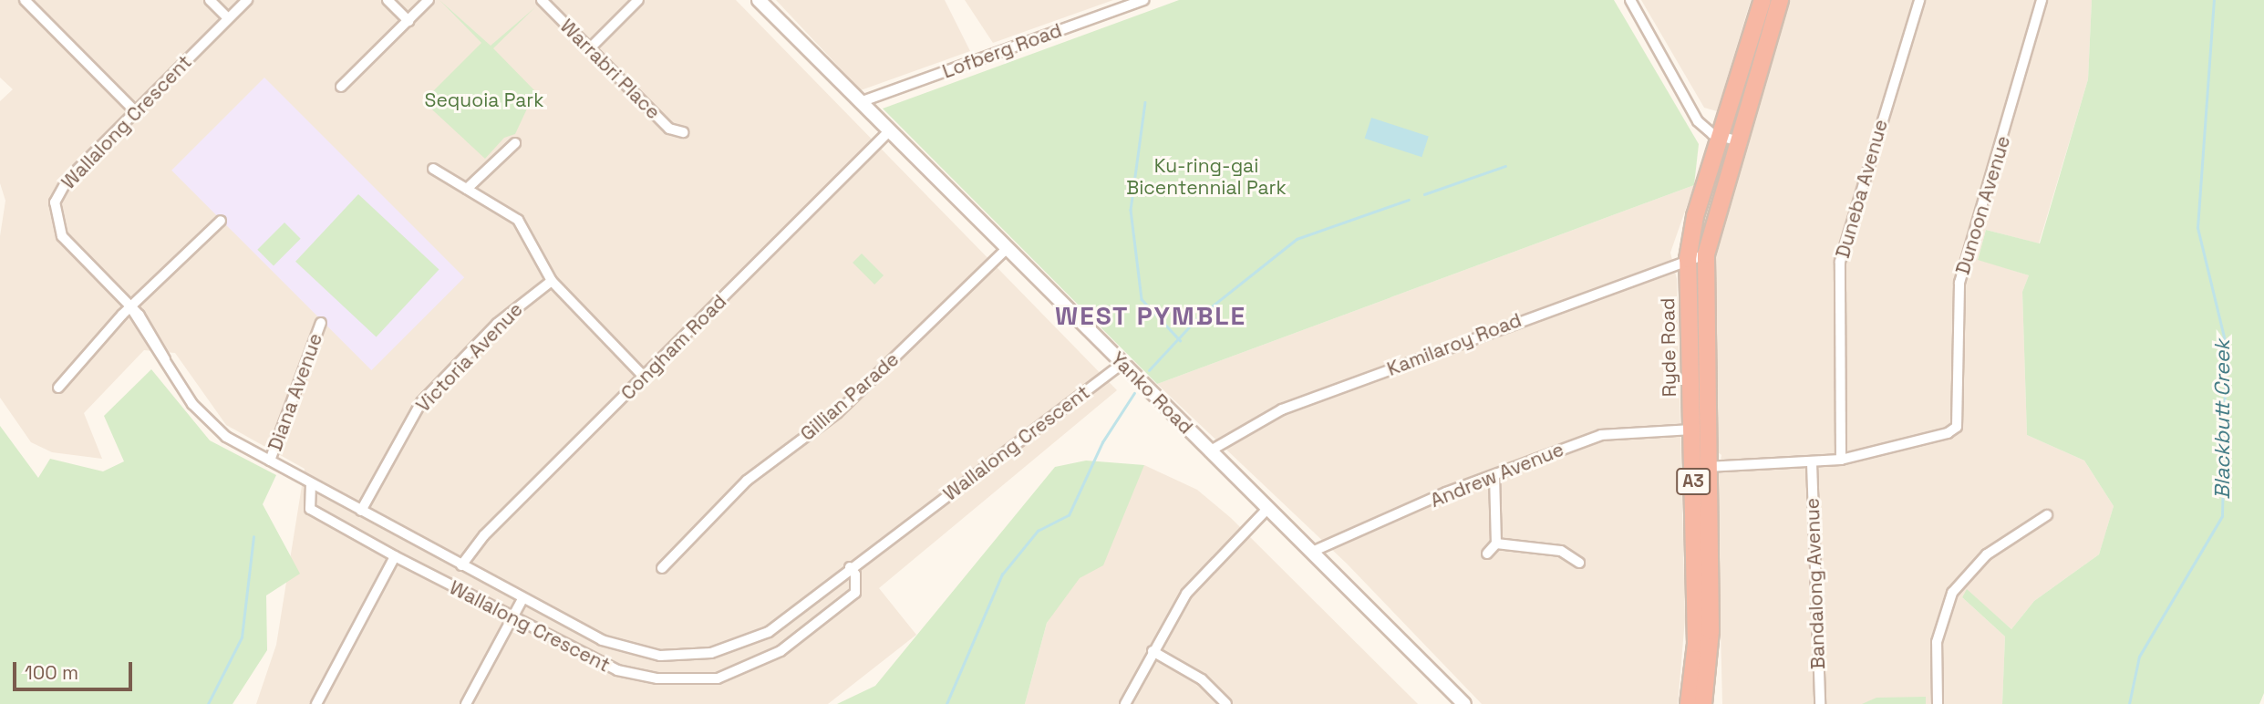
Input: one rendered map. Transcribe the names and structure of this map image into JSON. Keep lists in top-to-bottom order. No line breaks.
{"streets":{"highway":["Ryde Road","A3"],"main road":["Yanko Road"],"street":["Lofberg Road","Warrabri Place","Wallalong Crescent","Duneba Avenue","Dunoon Avenue","Kamilaroy Road","Congham Road","Victoria Avenue","Diana Avenue","Gillian Parade","Andrew Avenue","Bandalong Avenue"]},"crossings":[["Lofberg Road","Yanko Road"],["Wallalong Crescent","Congham Road"],["Wallalong Crescent","Victoria Avenue"],["Wallalong Crescent","Diana Avenue"],["Wallalong Crescent","Yanko Road"],["Duneba Avenue","Dunoon Avenue"],["Dunoon Avenue","Ryde Road"],["Dunoon Avenue","Bandalong Avenue"],["Kamilaroy Road","Ryde Road"],["Kamilaroy Road","Yanko Road"],["Congham Road","Yanko Road"],["Ryde Road","Andrew Avenue"],["Yanko Road","Gillian Parade"],["Yanko Road","Andrew Avenue"]],"districts":["WEST PYMBLE"],"water":["Blackbutt Creek"],"parks":["Sequoia Park","Ku-ring-gai Bicentennial Park"],"scale_bar":"100 m"}
